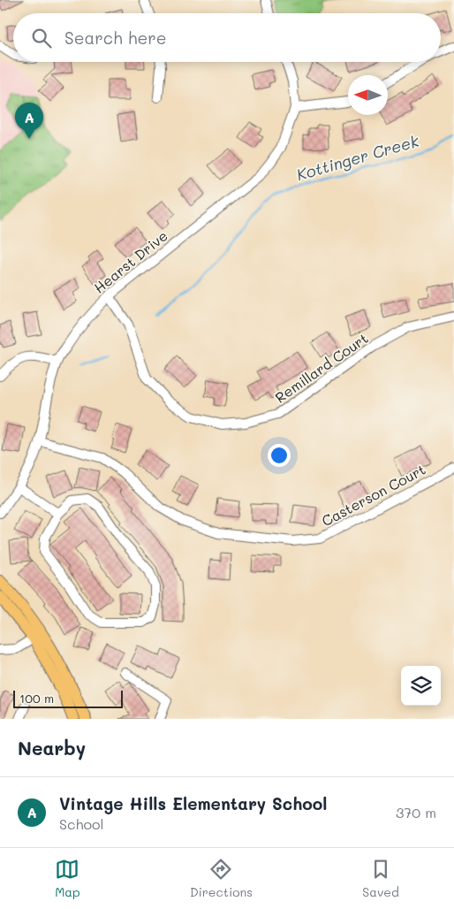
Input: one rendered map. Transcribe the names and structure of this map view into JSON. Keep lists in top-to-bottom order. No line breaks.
{"streets":{"street":["Hearst Drive","Remillard Court","Casterson Court"]},"crossings":[["Hearst Drive","Remillard Court"],["Hearst Drive","Casterson Court"]],"water":["Kottinger Creek"],"scale_bar":"100 m","north":"left","page":{"search":"Search here","pins":"A","scale":"100 m","heading":"Nearby","list":[{"mark":"A","name":"Vintage Hills Elementary School","note":"School","value":"370 m"}],"nav":["Map","Directions","Saved"]}}
